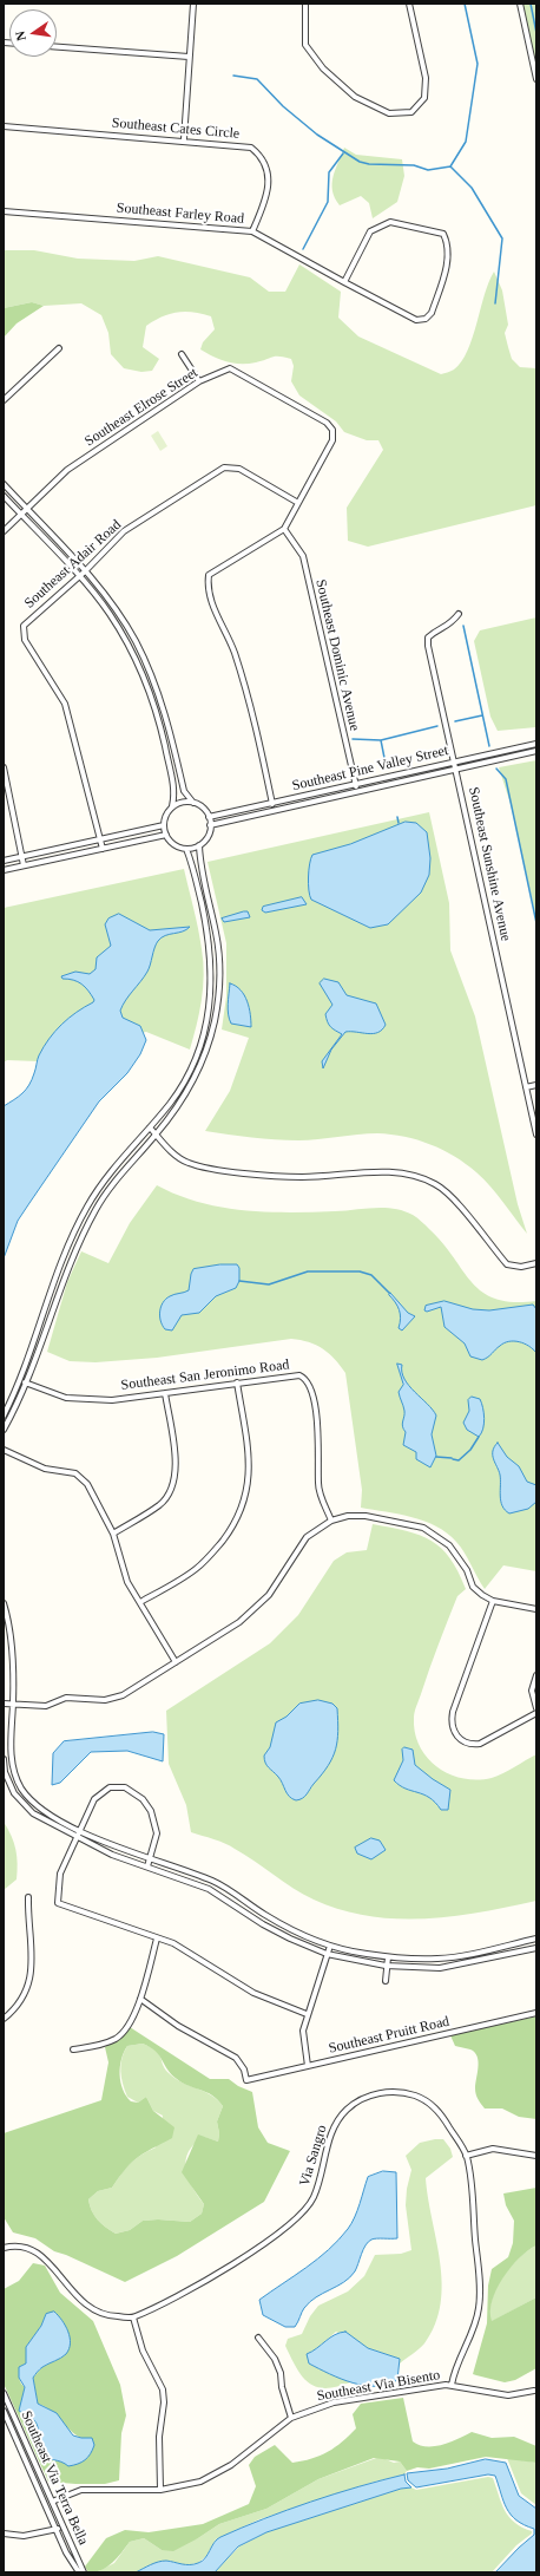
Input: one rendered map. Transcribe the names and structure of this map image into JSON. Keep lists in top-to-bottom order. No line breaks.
{"streets":{"street":["Southeast Cates Circle","Southeast Farley Road","Southeast Elrose Street","Southeast Adair Road","Southeast Dominic Avenue","Southeast Pine Valley Street","Southeast Sunshine Avenue","Southeast San Jeronimo Road","Southeast Pruitt Road","Via Sangro","Southeast Via Bisento","Southeast Via Terra Bella"]},"crossings":[["Southeast Cates Circle","Southeast Farley Road"],["Southeast Elrose Street","Southeast Adair Road"],["Southeast Elrose Street","Southeast Dominic Avenue"],["Southeast Dominic Avenue","Southeast Pine Valley Street"],["Southeast Pine Valley Street","Southeast Sunshine Avenue"],["Via Sangro","Southeast Via Bisento"],["Southeast Via Bisento","Southeast Via Terra Bella"]],"north":"left"}
